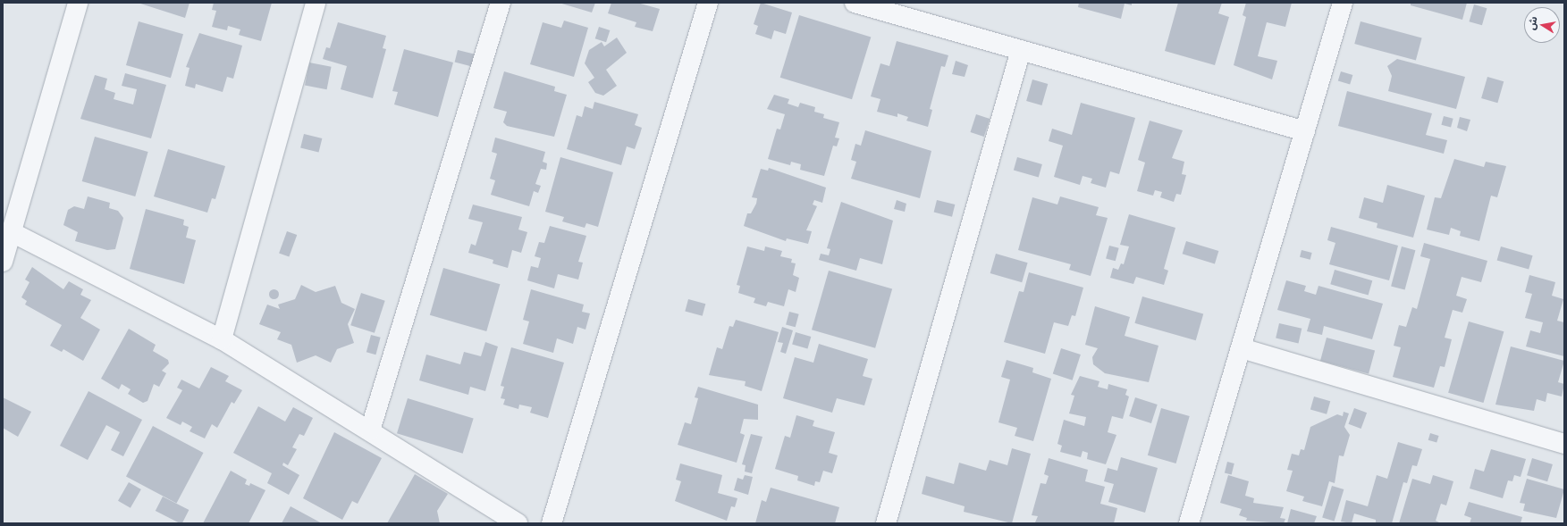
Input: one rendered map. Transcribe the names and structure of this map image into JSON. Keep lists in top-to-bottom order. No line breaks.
{"north":"left"}
